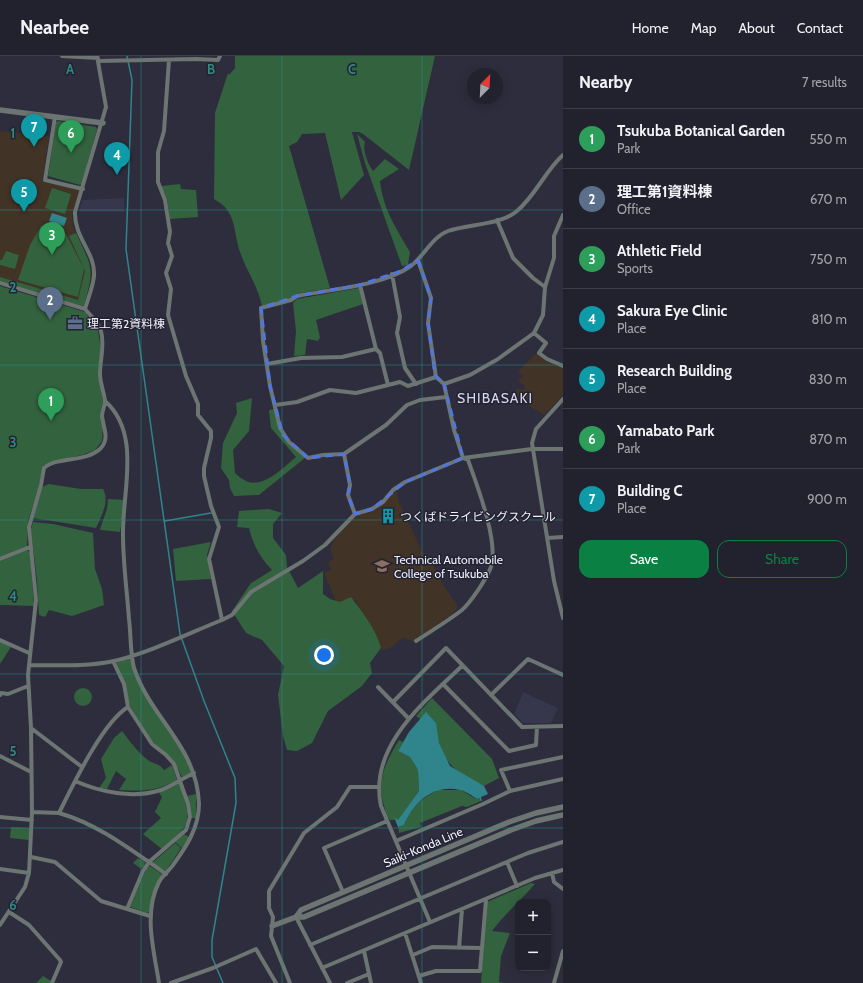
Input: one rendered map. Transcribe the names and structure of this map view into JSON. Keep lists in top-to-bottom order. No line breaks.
{"streets":{"street":["Saiki-Konda Line"]},"districts":["SHIBASAKI"],"places":{"office":["理工第2資料棟"],"building":["つくばドライビングスクール"],"school or university":["Technical Automobile College of Tsukuba"]},"north":"top right","page":{"header":"Nearbee","nav":["Home","Map","About","Contact"],"heading":["Nearby","7 results"],"list":[{"mark":"1","name":"Tsukuba Botanical Garden","note":"Park","value":"550 m"},{"mark":"2","name":"理工第1資料棟","note":"Office","value":"670 m"},{"mark":"3","name":"Athletic Field","note":"Sports","value":"750 m"},{"mark":"4","name":"Sakura Eye Clinic","note":"Place","value":"810 m"},{"mark":"5","name":"Research Building","note":"Place","value":"830 m"},{"mark":"6","name":"Yamabato Park","note":"Park","value":"870 m"},{"mark":"7","name":"Building C","note":"Place","value":"900 m"}],"pins":["7","6","4","5","3","2","1"],"buttons":["Save","Share"],"map_buttons":["+","−"]},"grid":{"columns":["A","B","C"],"rows":["1","2","3","4","5","6"]}}
